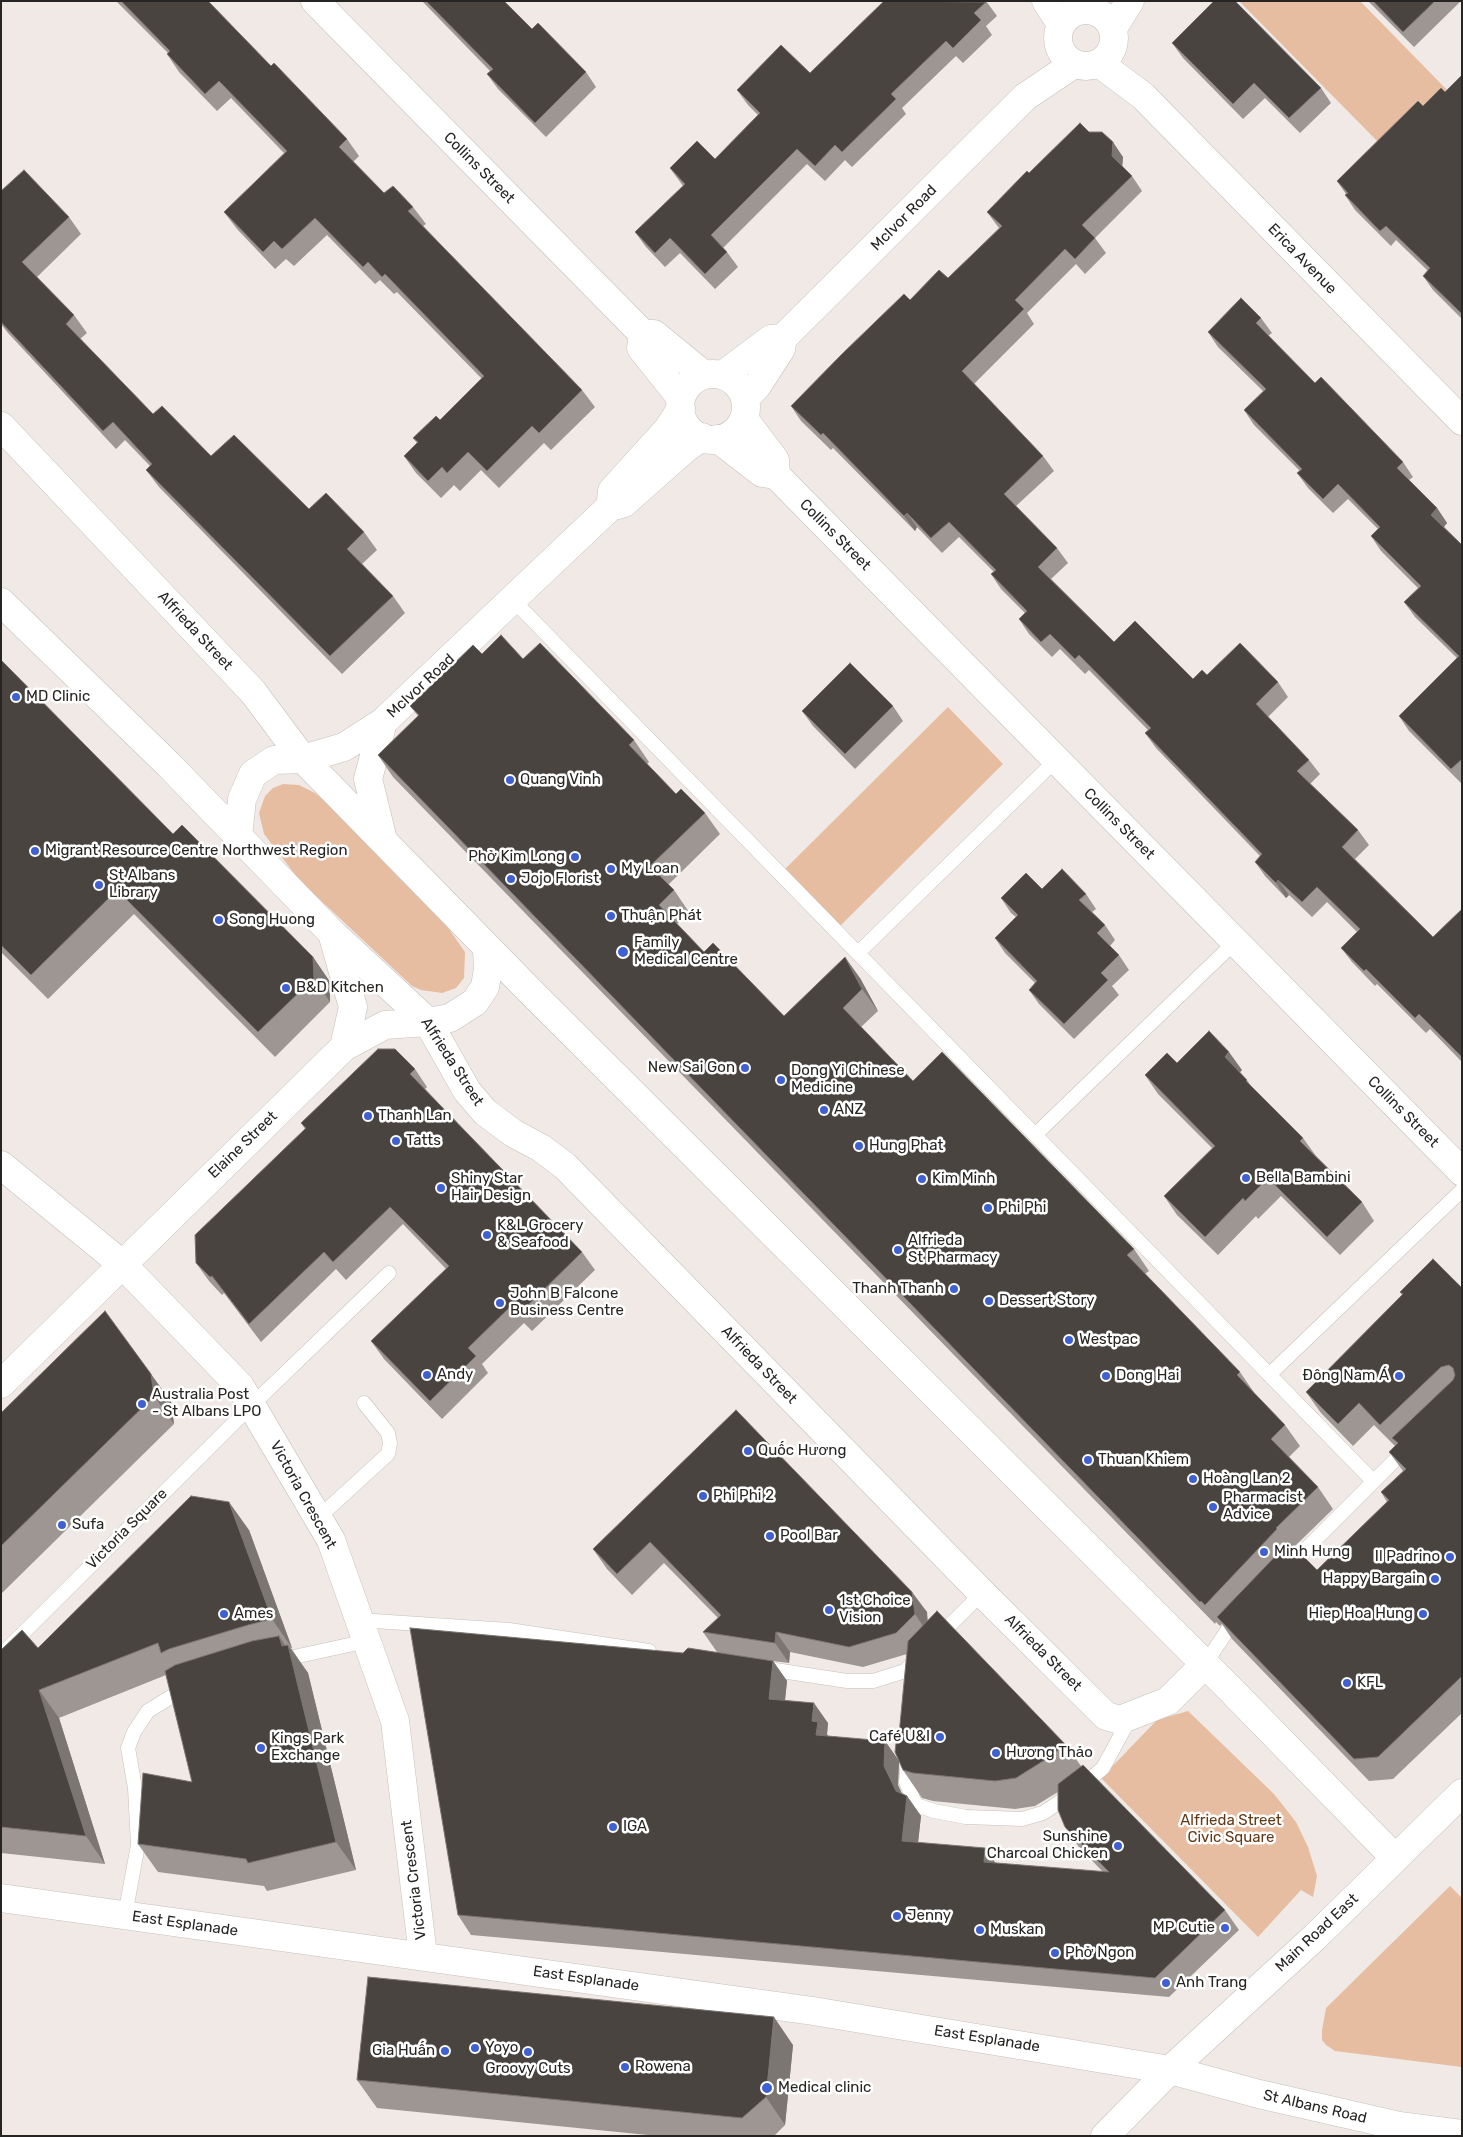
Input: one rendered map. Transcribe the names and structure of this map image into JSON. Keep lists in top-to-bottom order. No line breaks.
{"streets":{"street":["Collins Street","McIvor Road","Erica Avenue","Alfrieda Street","Elaine Street","Victoria Crescent","East Esplanade","Main Road East","St Albans Road"],"lane":["Victoria Square"]},"crossings":[["Collins Street","McIvor Road"],["McIvor Road","Erica Avenue"],["McIvor Road","Alfrieda Street"],["Alfrieda Street","Elaine Street"],["Alfrieda Street","Main Road East"],["Elaine Street","Victoria Crescent"],["Victoria Crescent","Victoria Square"],["Victoria Crescent","East Esplanade"],["East Esplanade","Main Road East"],["East Esplanade","St Albans Road"],["Main Road East","St Albans Road"]],"parks":["Alfrieda Street Civic Square"],"places":["MD Clinic","Quang Vinh","Migrant Resource Centre Northwest Region","Phở Kim Long","My Loan","Jojo Florist","St Albans Library","Thuận Phát","Song Huong","Family Medical Centre","B&D Kitchen","New Sai Gon","Dong Yi Chinese Medicine","ANZ","Thanh Lan","Tatts","Hung Phat","Bella Bambini","Kim Minh","Shiny Star Hair Design","Phi Phi","K&L Grocery & Seafood","Alfrieda St Pharmacy","Thanh Thanh","Dessert Story","John B Falcone Business Centre","Westpac","Andy","Dong Hai","Đông Nam Á","Australia Post - St Albans LPO","Quốc Hương","Thuan Khiem","Hoàng Lan 2","Phi Phi 2","Pharmacist Advice","Sufa","Pool Bar","Minh Hưng","Il Padrino","Happy Bargain","1st Choice Vision","Ames","Hiep Hoa Hung","KFL","Café U&I","Kings Park Exchange","Hương Thảo","IGA","Sunshine Charcoal Chicken","Jenny","MP Cutie","Muskan","Phở Ngon","Anh Trang","Yoyo","Gia Huấn","Groovy Cuts","Rowena","Medical clinic"]}
